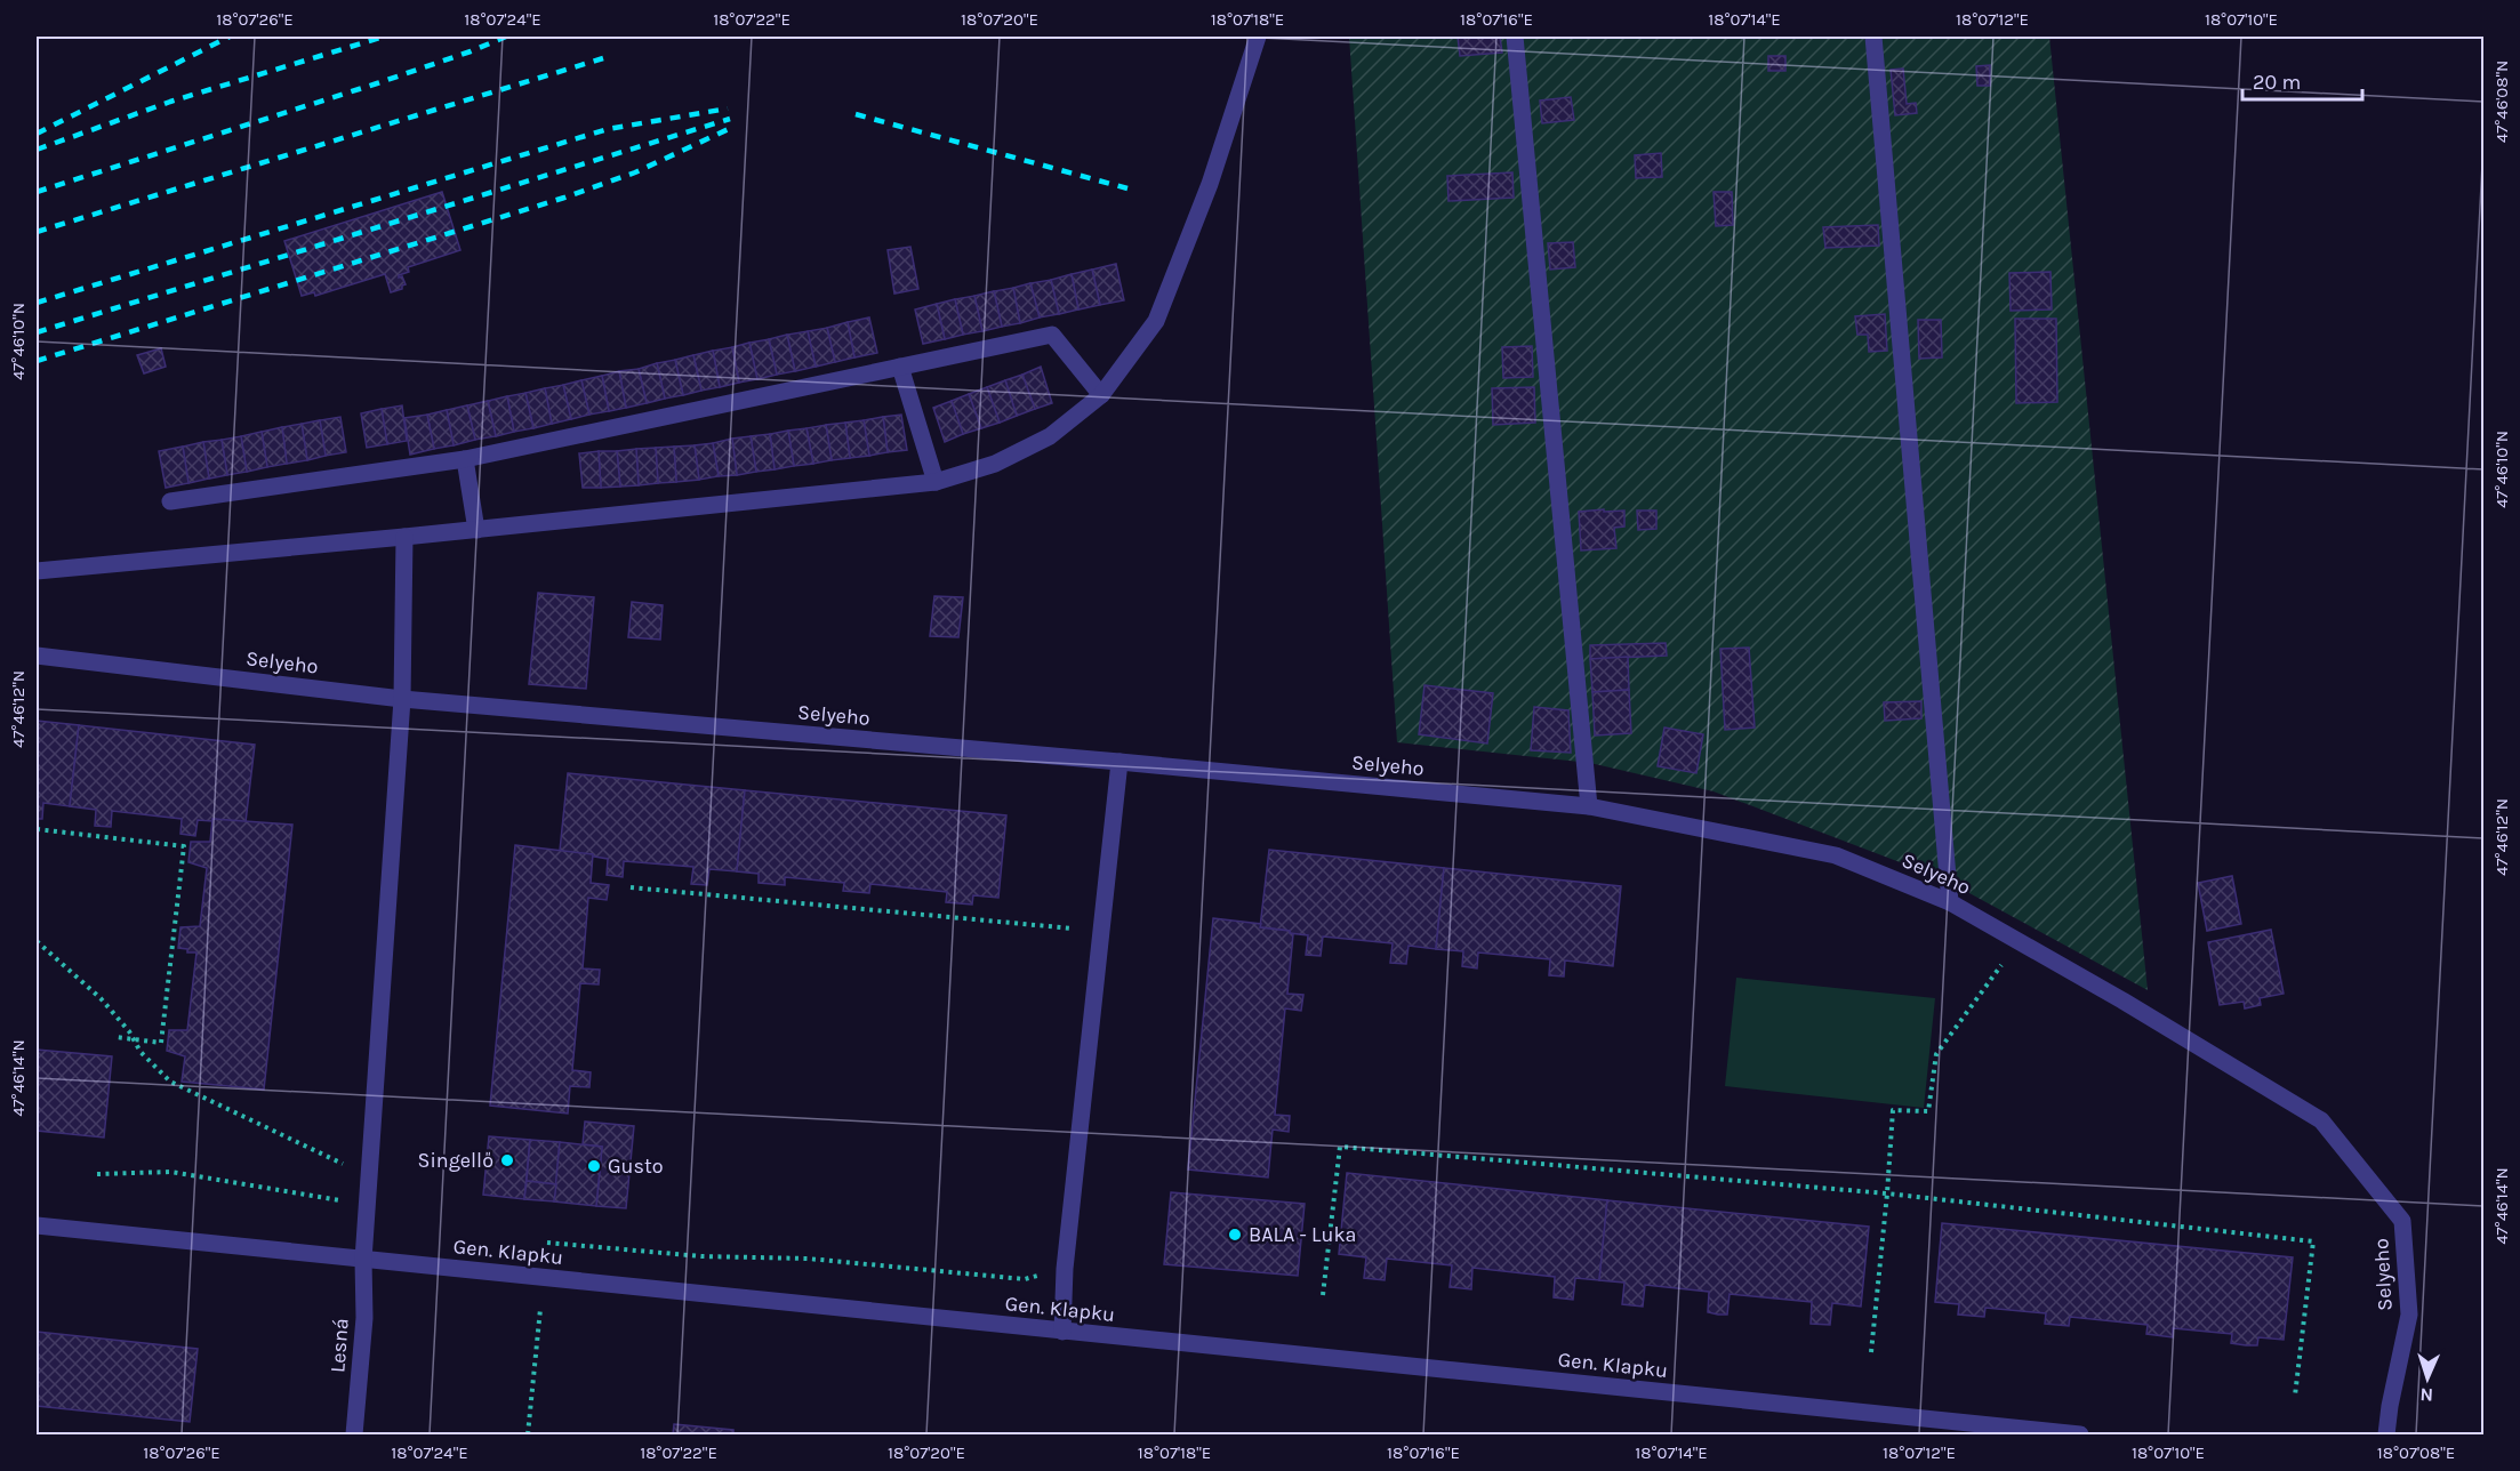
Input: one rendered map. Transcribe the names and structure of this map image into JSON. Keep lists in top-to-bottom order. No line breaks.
{"streets":{"street":["Selyeho","Gen. Klapku","Lesná"]},"crossings":[["Selyeho","Lesná"],["Gen. Klapku","Lesná"]],"places":["Singellő","Gusto","BALA - Luka"],"scale_bar":"20 m","north":"bottom","coordinates":["18°07'26\"E","18°07'24\"E","18°07'22\"E","18°07'20\"E","18°07'18\"E","18°07'16\"E","18°07'14\"E","18°07'12\"E","18°07'10\"E","47°46'08\"N","47°46'10\"N","47°46'12\"N","47°46'14\"N","18°07'08\"E"]}
